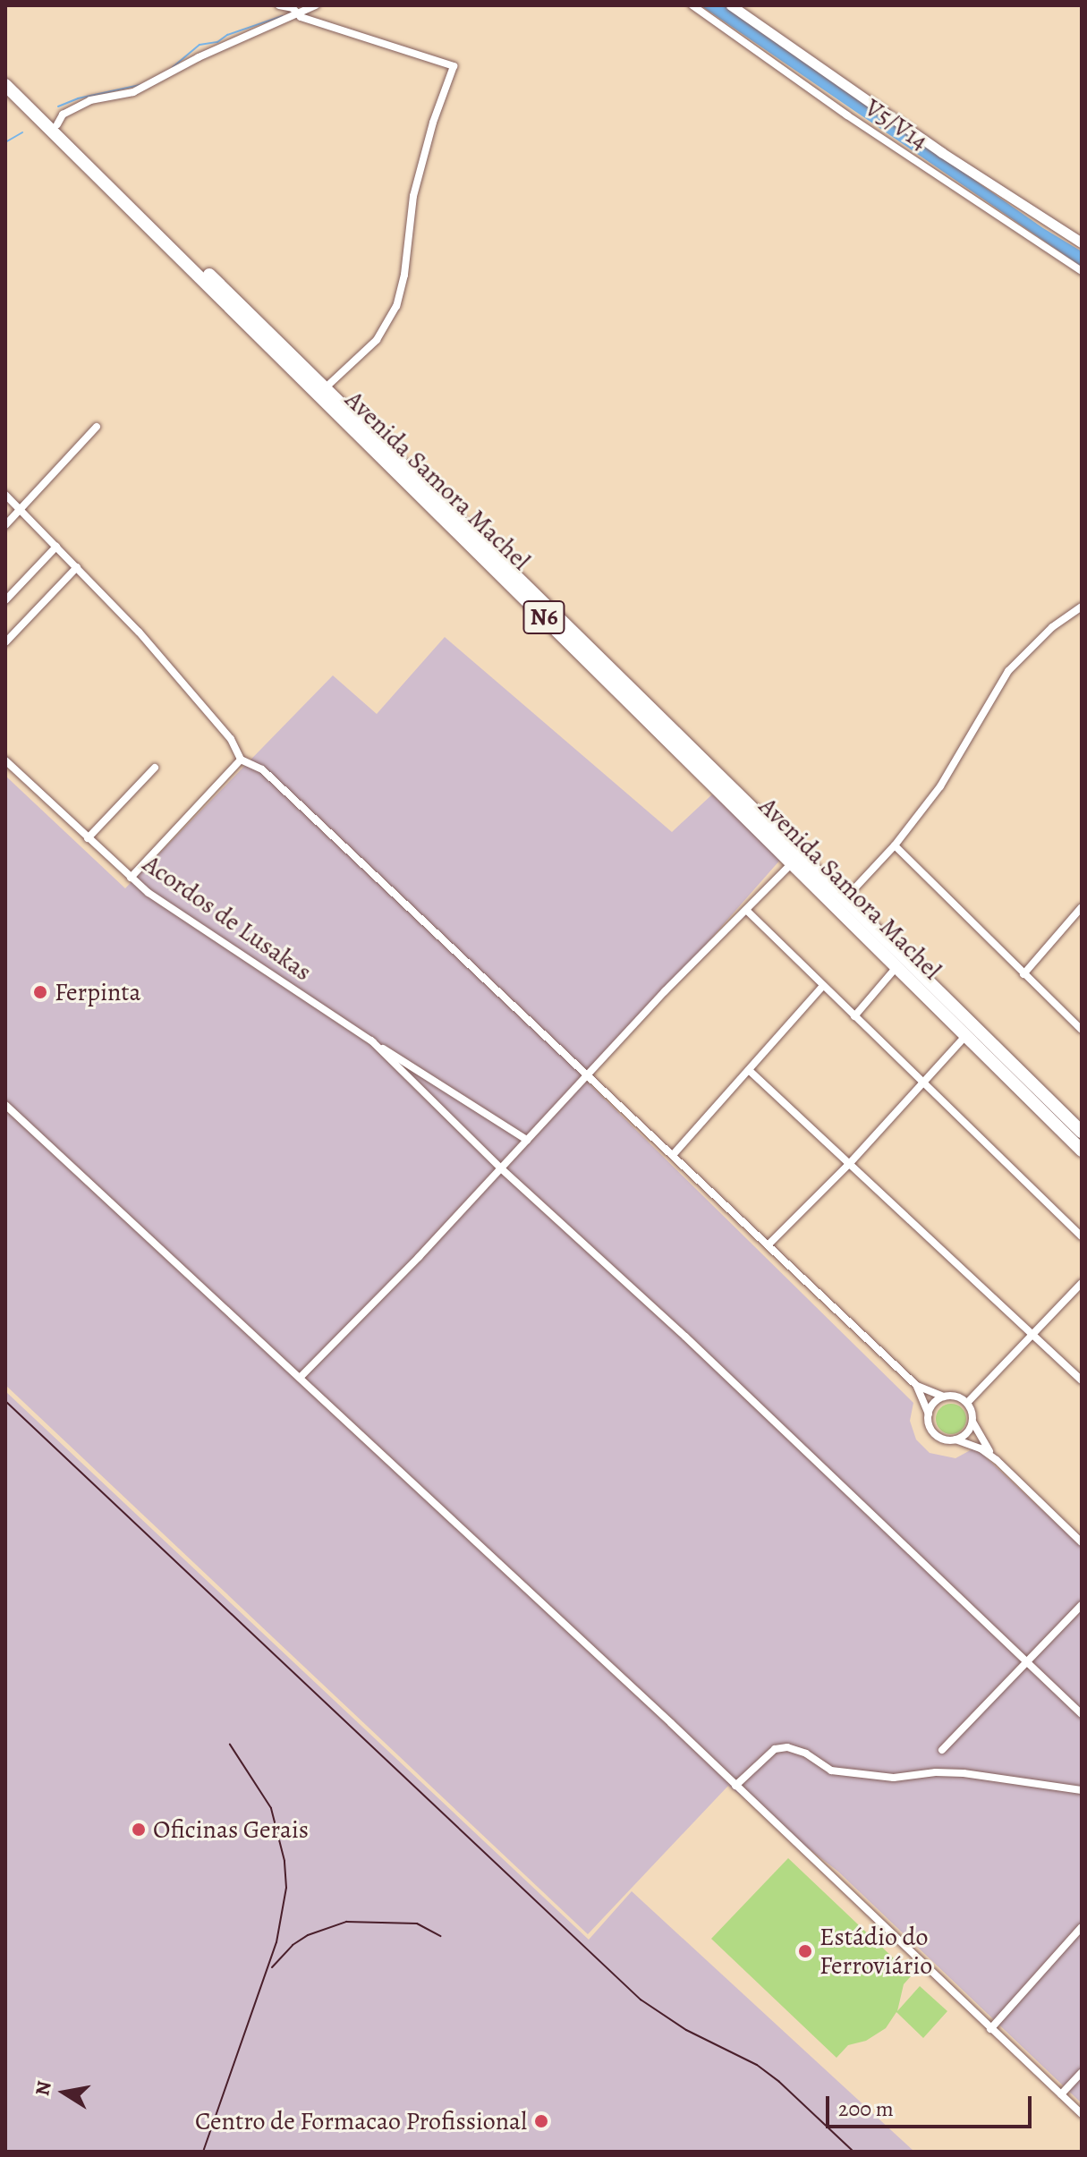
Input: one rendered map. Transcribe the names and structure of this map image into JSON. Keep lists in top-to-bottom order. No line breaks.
{"streets":{"highway":["Avenida Samora Machel","N6"],"street":["V5/V14","Acordos de Lusakas"]},"places":["Ferpinta","Oficinas Gerais","Estádio do Ferroviário","Centro de Formacao Profissional"],"scale_bar":"200 m","north":"left"}
